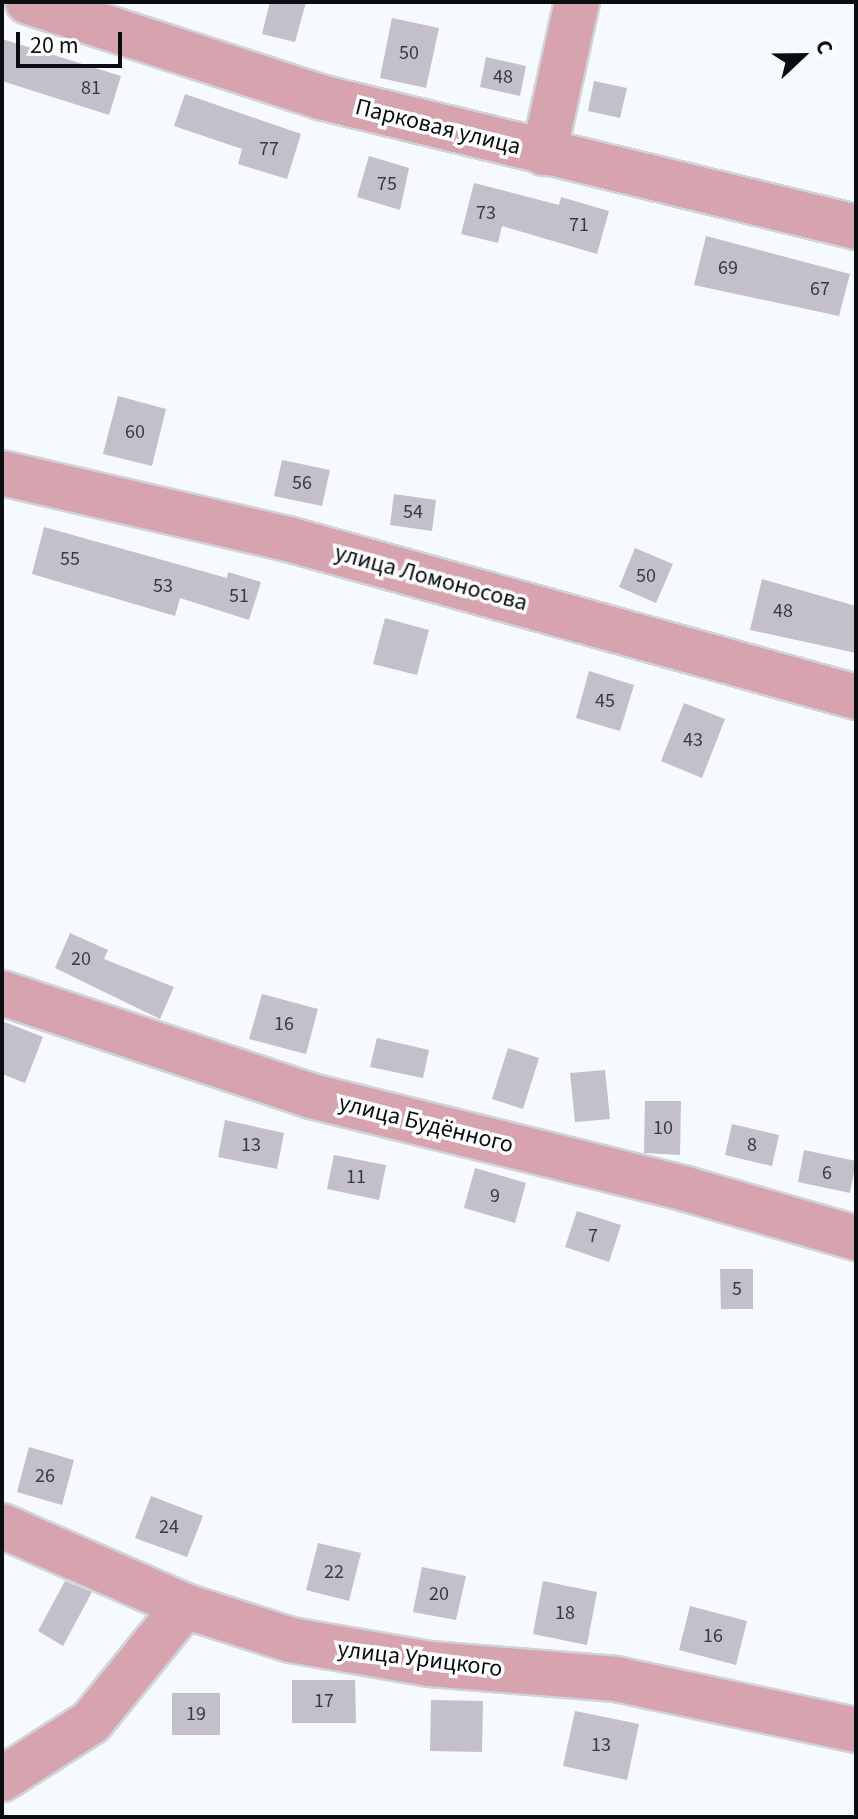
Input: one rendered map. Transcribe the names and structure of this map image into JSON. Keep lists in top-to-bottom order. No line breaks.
{"streets":{"street":["Парковая улица","улица Ломоносова","улица Будённого","улица Урицкого"]},"house_numbers":["50","48","81","77","75","73","71","69","67","60","56","54","55","50","53","51","48","45","43","20","16","10","13","8","6","11","9","7","5","26","24","22","20","18","16","17","19","13"],"scale_bar":"20 m","north":"right"}
